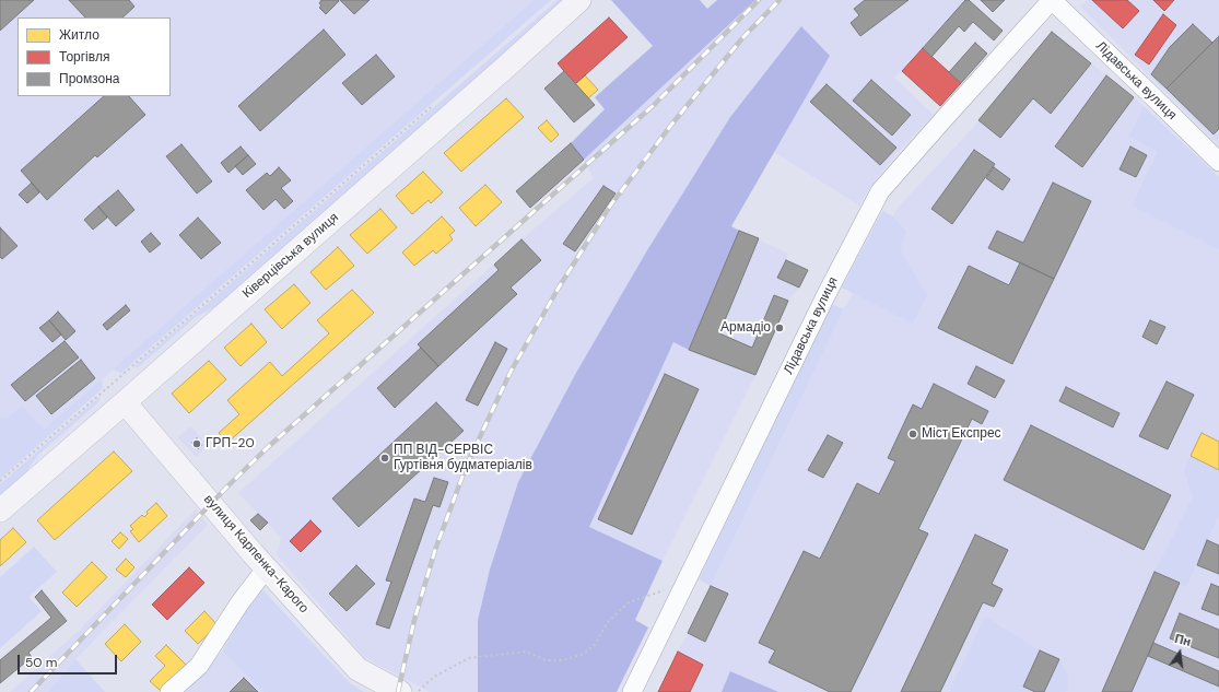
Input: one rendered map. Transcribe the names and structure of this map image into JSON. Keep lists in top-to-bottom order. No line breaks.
{"streets":{"main road":["Ківерцівська вулиця","вулиця Карпенка-Карого"],"street":["Лідавська вулиця"]},"crossings":[["Ківерцівська вулиця","вулиця Карпенка-Карого"]],"places":["Армадіо","Міст Експрес","ГРП-20","ПП ВІД-СЕРВІС Гуртівня будматеріалів"],"legend":["Житло","Торгівля","Промзона"],"scale_bar":"50 m","north":"top"}
